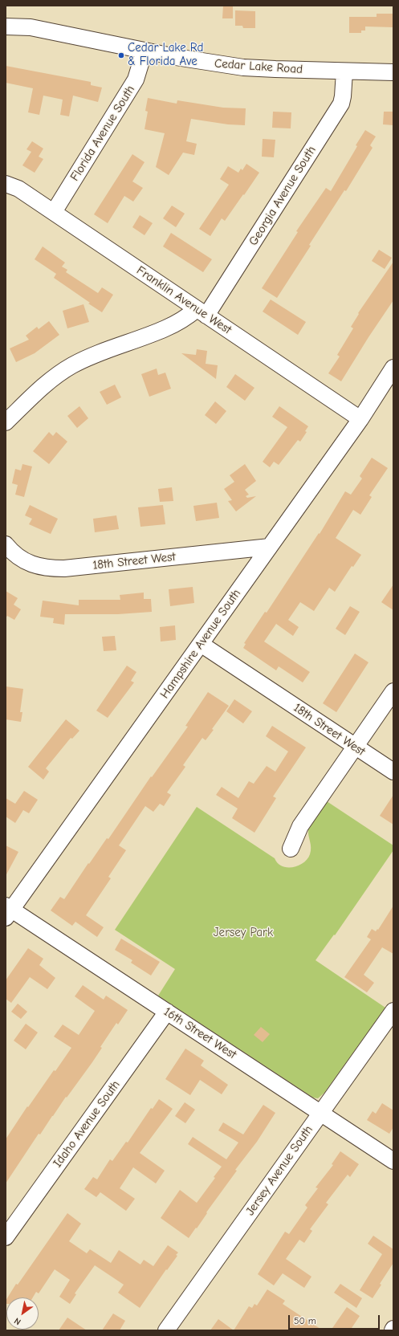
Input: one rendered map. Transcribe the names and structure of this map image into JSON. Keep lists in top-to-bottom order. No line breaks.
{"streets":{"street":["Cedar Lake Road","Florida Avenue South","Georgia Avenue South","Franklin Avenue West","18th Street West","Hampshire Avenue South","16th Street West","Idaho Avenue South","Jersey Avenue South"]},"crossings":[["Cedar Lake Road","Florida Avenue South"],["Cedar Lake Road","Georgia Avenue South"],["Florida Avenue South","Franklin Avenue West"],["Georgia Avenue South","Franklin Avenue West"],["Franklin Avenue West","Hampshire Avenue South"],["18th Street West","Hampshire Avenue South"],["Hampshire Avenue South","16th Street West"],["16th Street West","Idaho Avenue South"],["16th Street West","Jersey Avenue South"]],"parks":["Jersey Park"],"places":["Cedar Lake Rd & Florida Ave"],"scale_bar":"50 m","north":"bottom left"}
